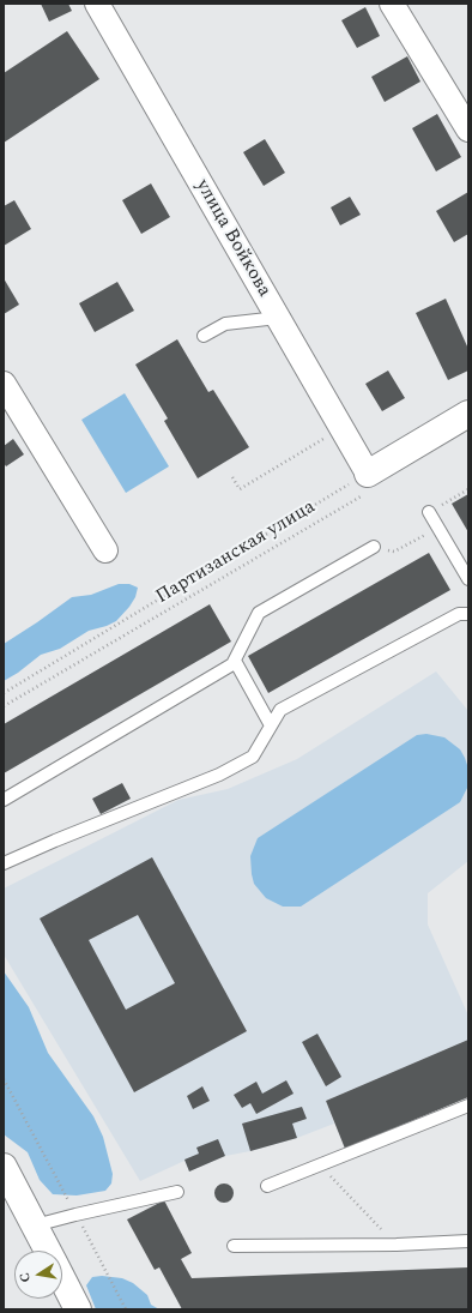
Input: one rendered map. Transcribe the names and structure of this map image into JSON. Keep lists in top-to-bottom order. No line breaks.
{"streets":{"street":["улица Войкова"],"path":["Партизанская улица"]},"crossings":[["улица Войкова","Партизанская улица"]],"north":"left"}
